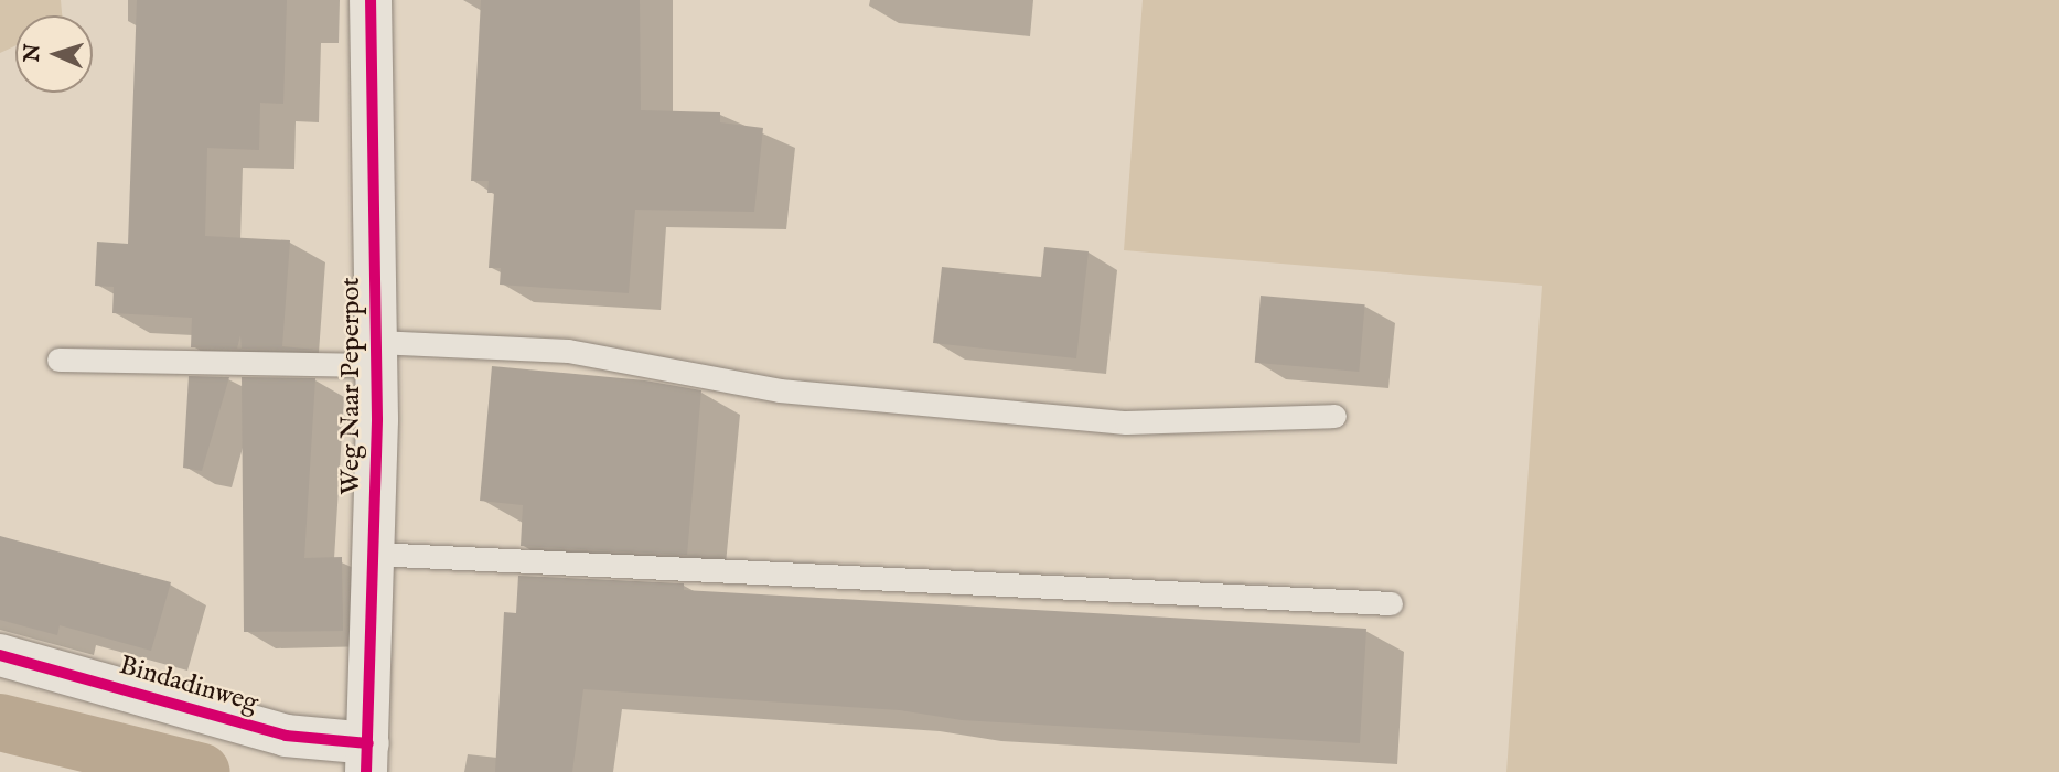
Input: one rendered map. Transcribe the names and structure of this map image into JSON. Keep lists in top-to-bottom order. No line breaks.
{"streets":{"street":["Weg Naar Peperpot","Bindadinweg"]},"crossings":[["Weg Naar Peperpot","Bindadinweg"]],"north":"left"}
